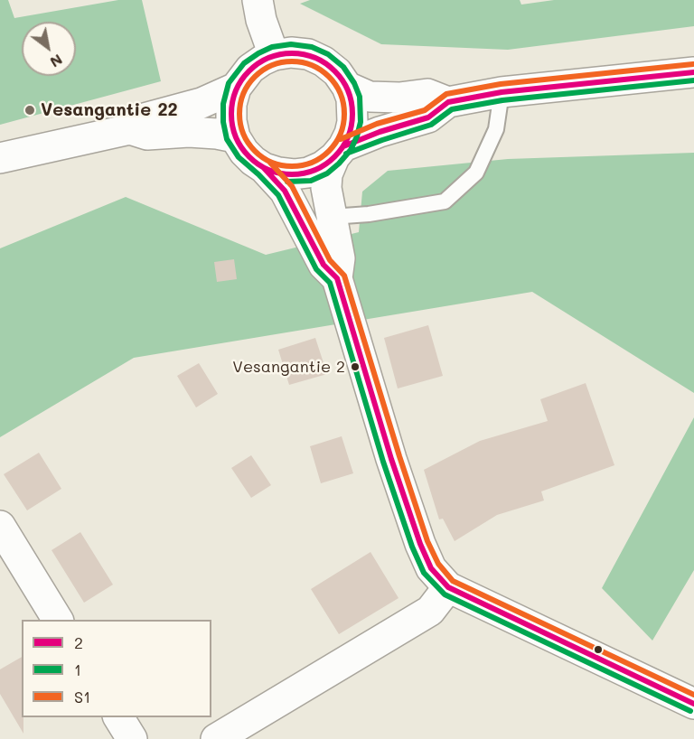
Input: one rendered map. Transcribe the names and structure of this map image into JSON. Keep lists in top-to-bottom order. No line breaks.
{"places":["Vesangantie 22","Vesangantie 2"],"lines":["transit line 1","transit line 2","transit line S1"],"legend":["2","1","S1"],"north":"bottom right"}
